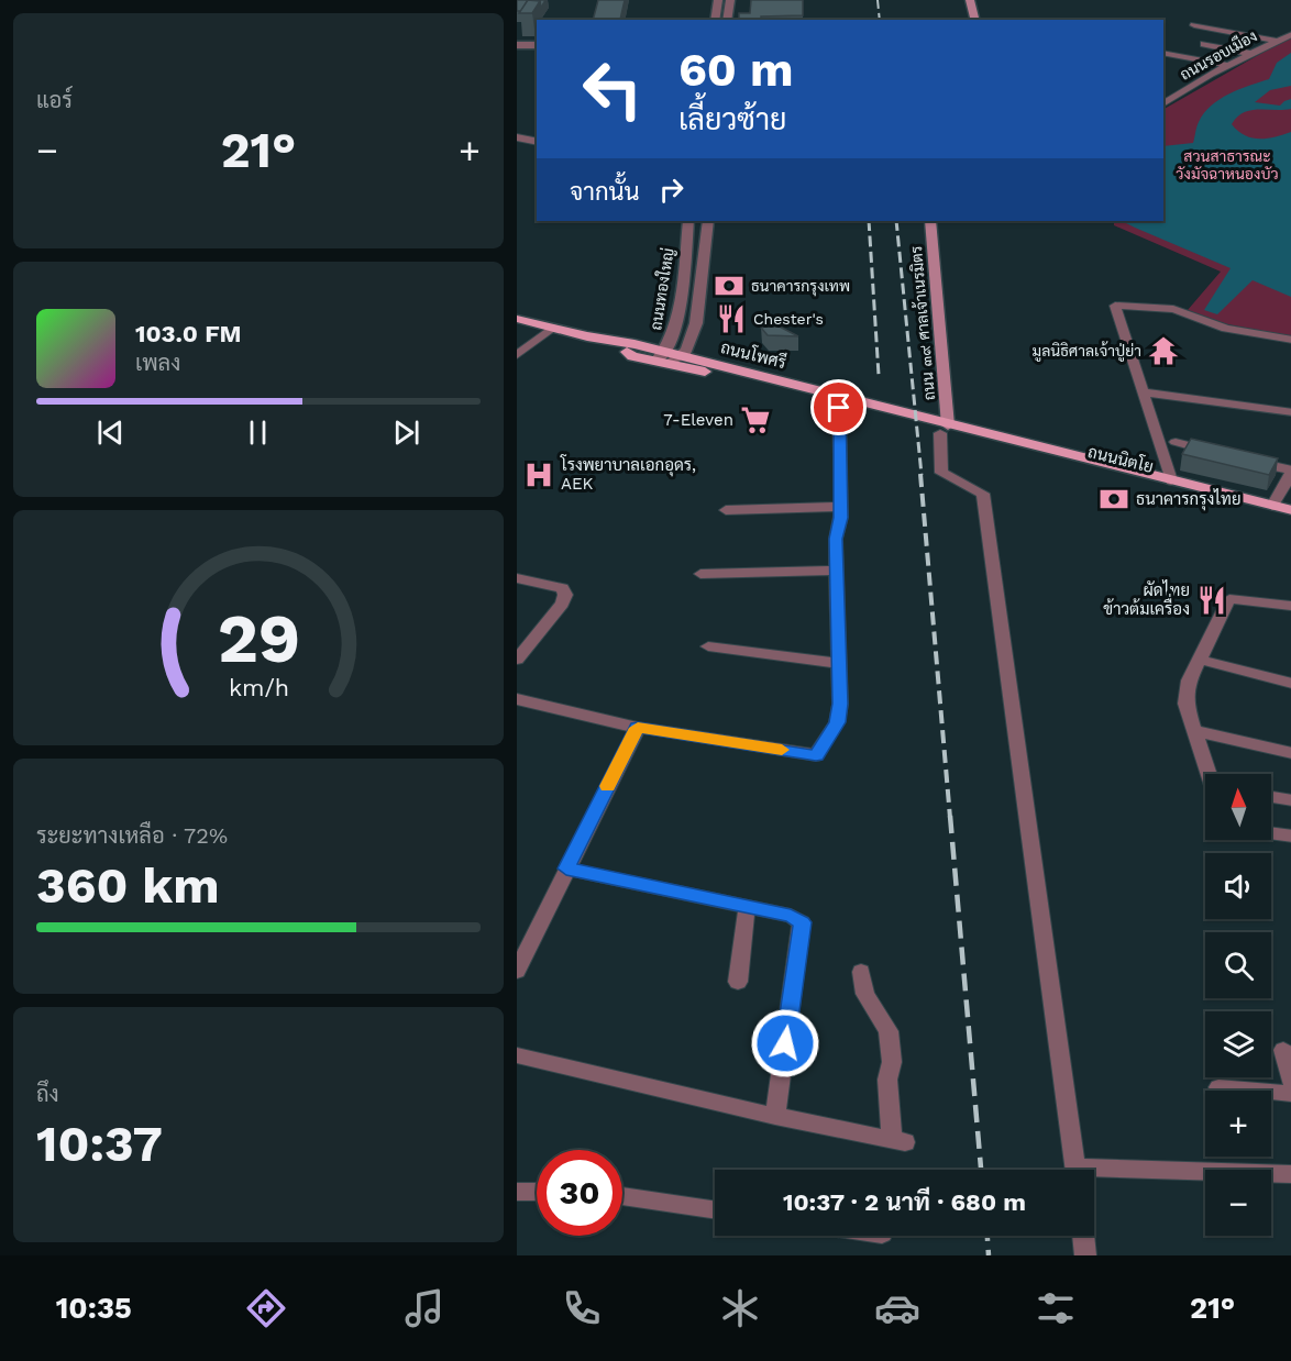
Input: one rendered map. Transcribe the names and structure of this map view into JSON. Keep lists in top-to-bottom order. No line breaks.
{"streets":{"main road":["ถนน ๓๙ ศาลเจ้าเนรมิตร","ถนนโพศรี","ถนนนิตโย"],"street":["ถนนรอบเมือง","ถนนทองใหญ่"]},"crossings":[["ถนนทองใหญ่","ถนนโพศรี"],["ถนน ๓๙ ศาลเจ้าเนรมิตร","ถนนโพศรี"],["ถนน ๓๙ ศาลเจ้าเนรมิตร","ถนนนิตโย"],["ถนนโพศรี","ถนนนิตโย"]],"parks":["สวนสาธารณะ วังมัจฉาหนองบัว"],"places":{"bank":["ธนาคารกรุงเทพ","ธนาคารกรุงไทย"],"restaurant":["Chester's","ผัดไทย ข้าวต้มเครื่อง"],"temple":["มูลนิธิศาลเจ้าปู่ย่า"],"supermarket":["7-Eleven"],"hospital":["โรงพยาบาลเอกอุดร, AEK"]},"north":"top","page":{"tile":["แอร์",["ระยะทางเหลือ · 72%","360 km"],["ถึง","10:37"]],"turn":["60 m","เลี้ยวซ้าย"],"heat":["−","21°","+"],"then":"จากนั้น","song":["103.0 FM","เพลง"],"map_buttons":["+","−"],"limit":"30","trip":"10:37 · 2 นาที · 680 m","tabs":["10:35","21°"],"gauge":["29","km/h"]}}
